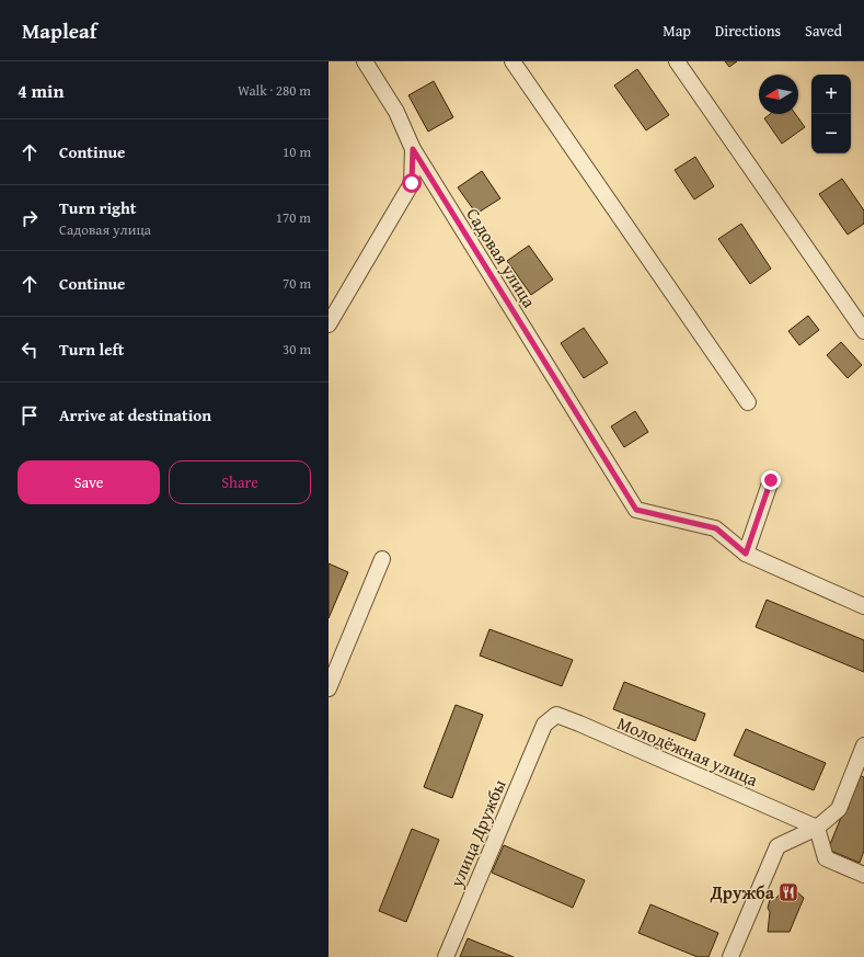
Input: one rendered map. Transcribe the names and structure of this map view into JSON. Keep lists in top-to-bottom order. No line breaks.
{"streets":{"street":["Садовая улица","Молодёжная улица","улица Дружбы"]},"crossings":[["Молодёжная улица","улица Дружбы"]],"places":{"restaurant":["Дружба"]},"north":"left","page":{"header":"Mapleaf","nav":["Map","Directions","Saved"],"heading":["4 min","Walk · 280 m"],"map_buttons":["+","−"],"list":[["Continue","10 m"],["Turn right","Садовая улица","170 m"],["Continue","70 m"],["Turn left","30 m"],"Arrive at destination"],"buttons":["Save","Share"]}}
